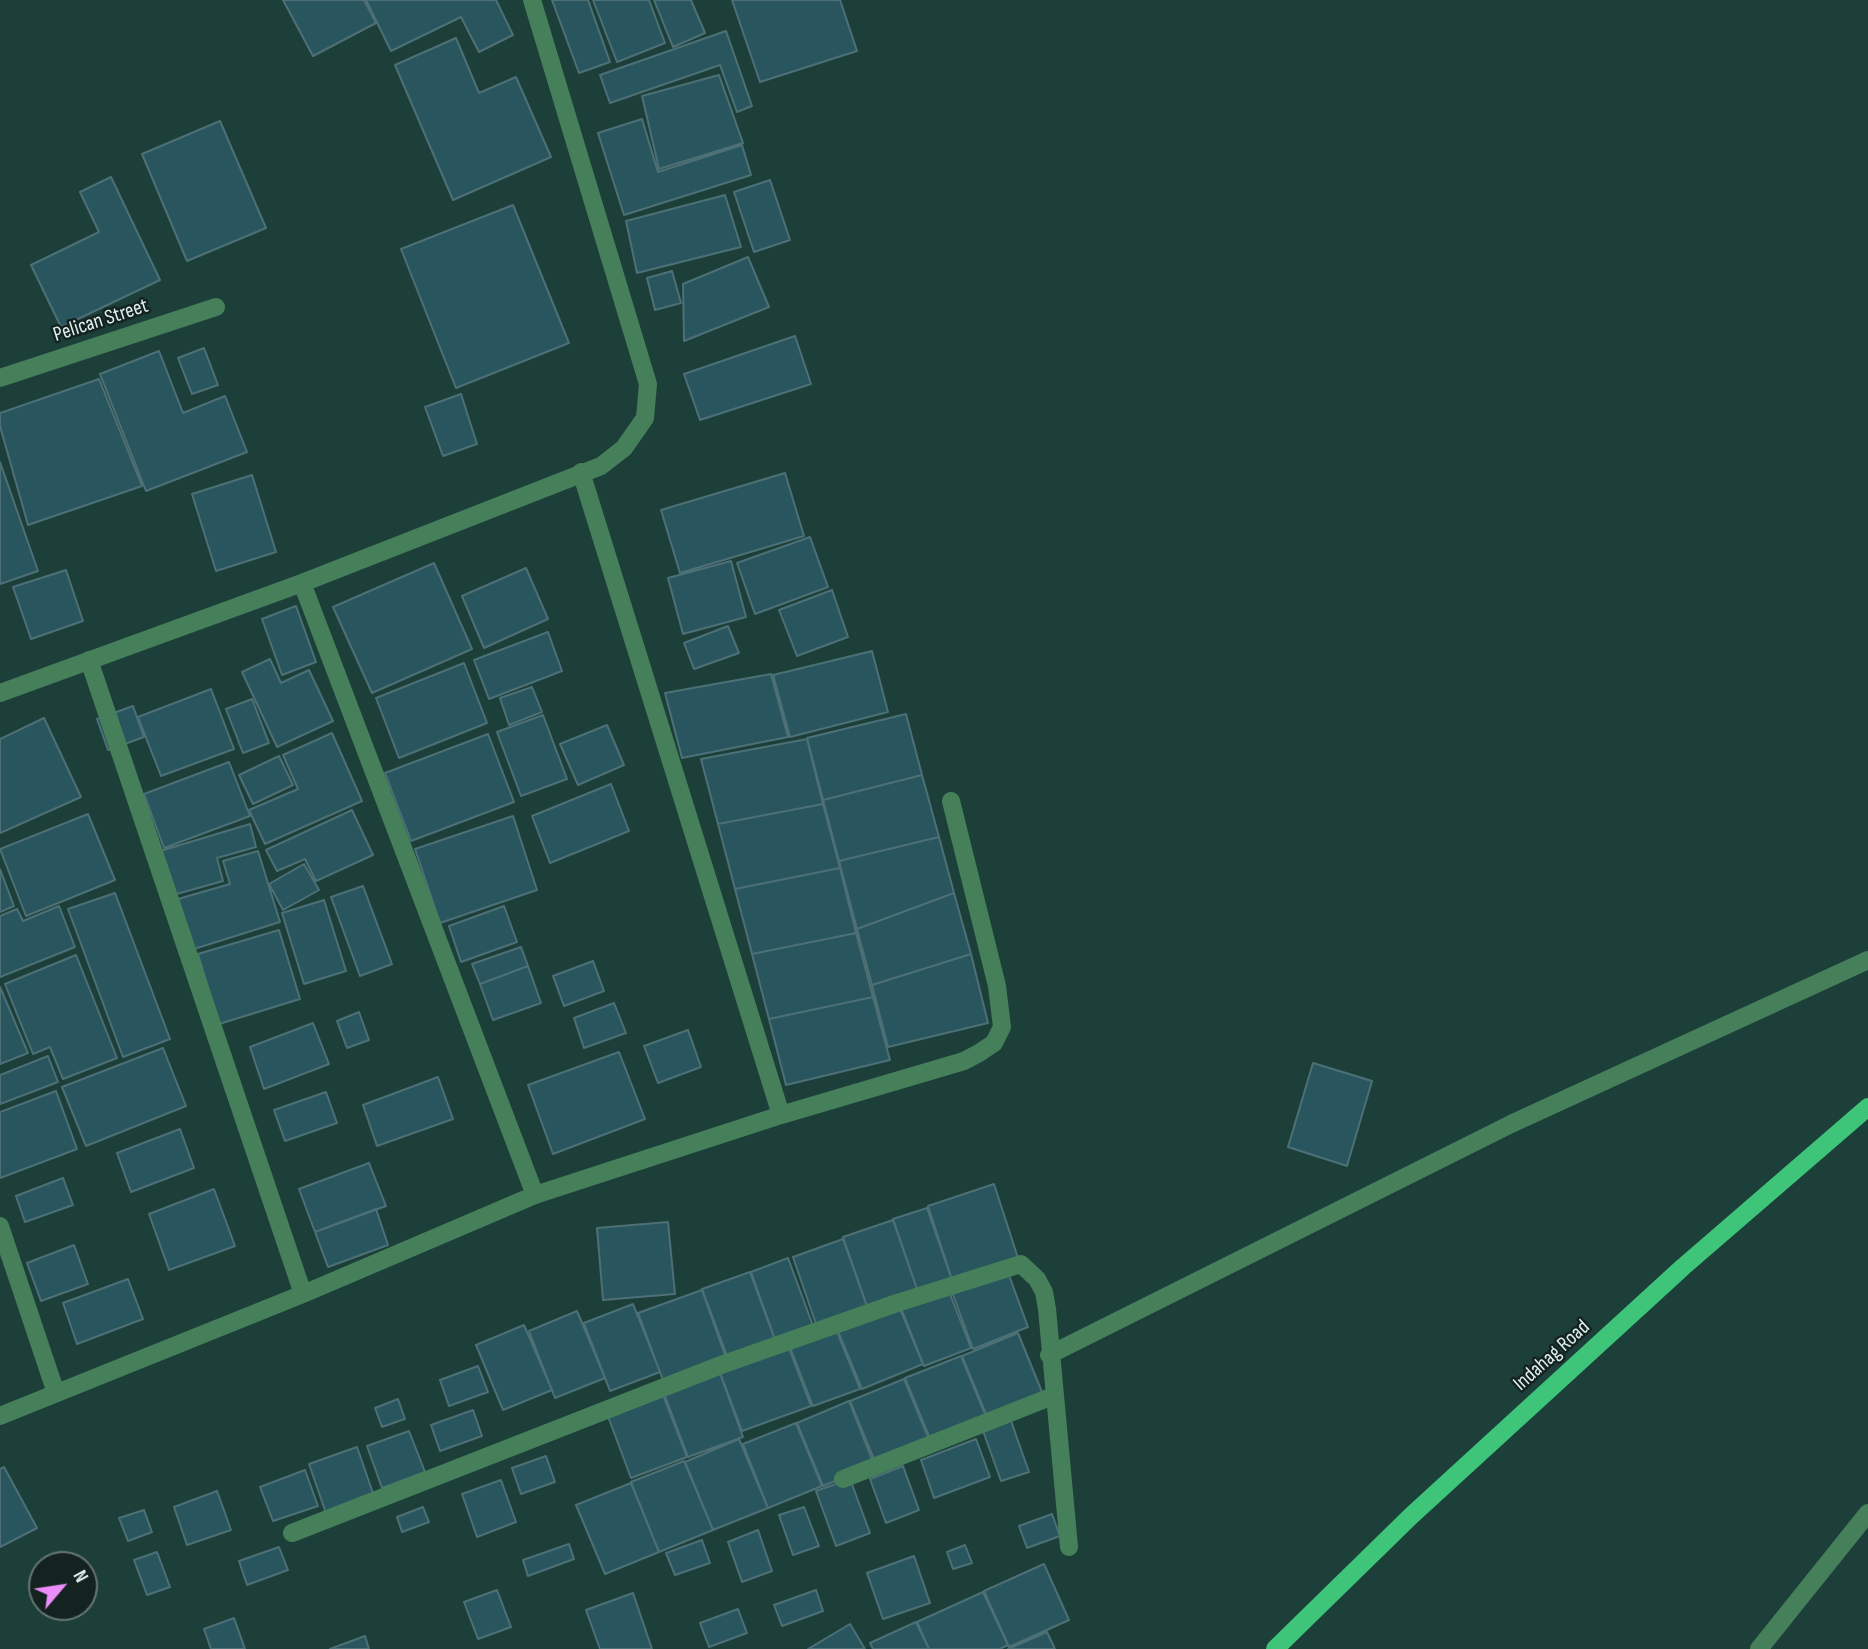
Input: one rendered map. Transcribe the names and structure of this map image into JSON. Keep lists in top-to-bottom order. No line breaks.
{"streets":{"main road":["Indahag Road"],"street":["Pelican Street"]},"north":"top right"}
